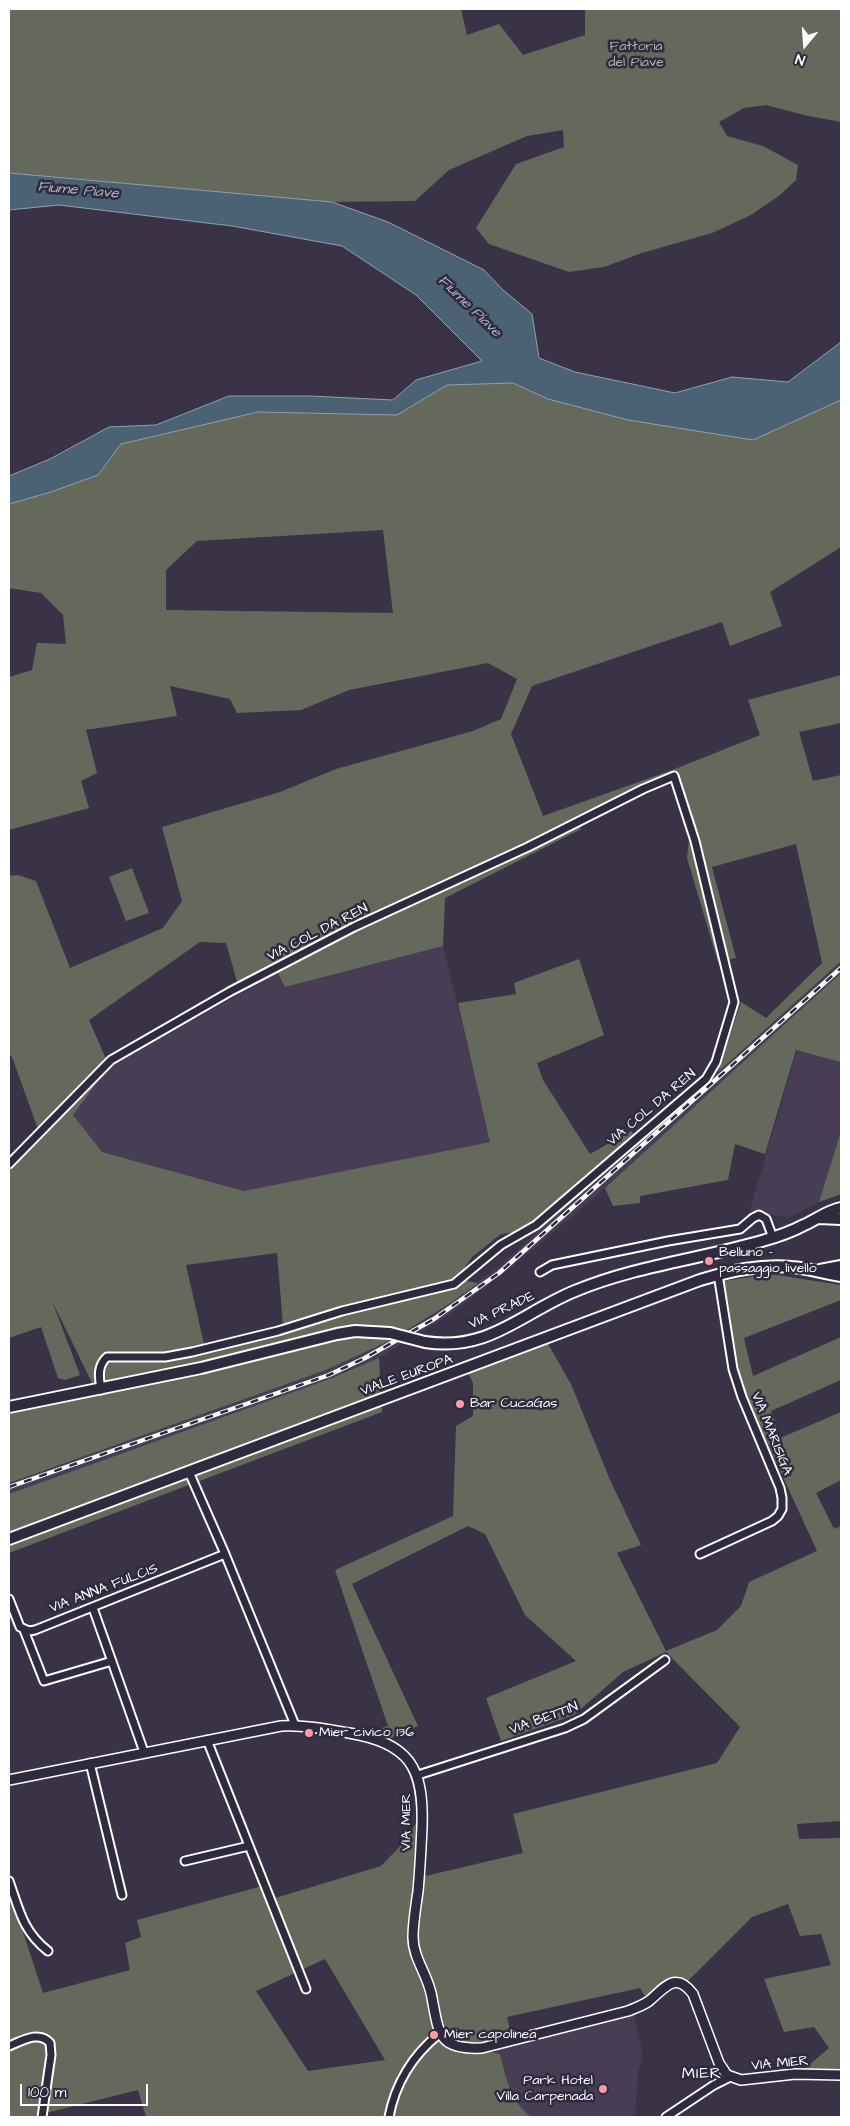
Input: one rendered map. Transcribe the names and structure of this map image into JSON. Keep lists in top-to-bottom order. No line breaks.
{"streets":{"main road":["VIA PRADE","VIALE EUROPA"],"street":["VIA COL DA REN","VIA MARISIGA","VIA ANNA FULCIS","VIA BETTIN","VIA MIER"]},"crossings":[["VIA COL DA REN","VIA PRADE"],["VIALE EUROPA","VIA MARISIGA"],["VIA BETTIN","VIA MIER"]],"districts":["MIER"],"water":["Fiume Piave"],"parks":["Fattoria del Piave"],"places":["Belluno - passaggio livello","Bar CucaGas","Mier civico 136","Mier capolinea","Park Hotel Villa Carpenada"],"scale_bar":"100 m","north":"bottom"}
